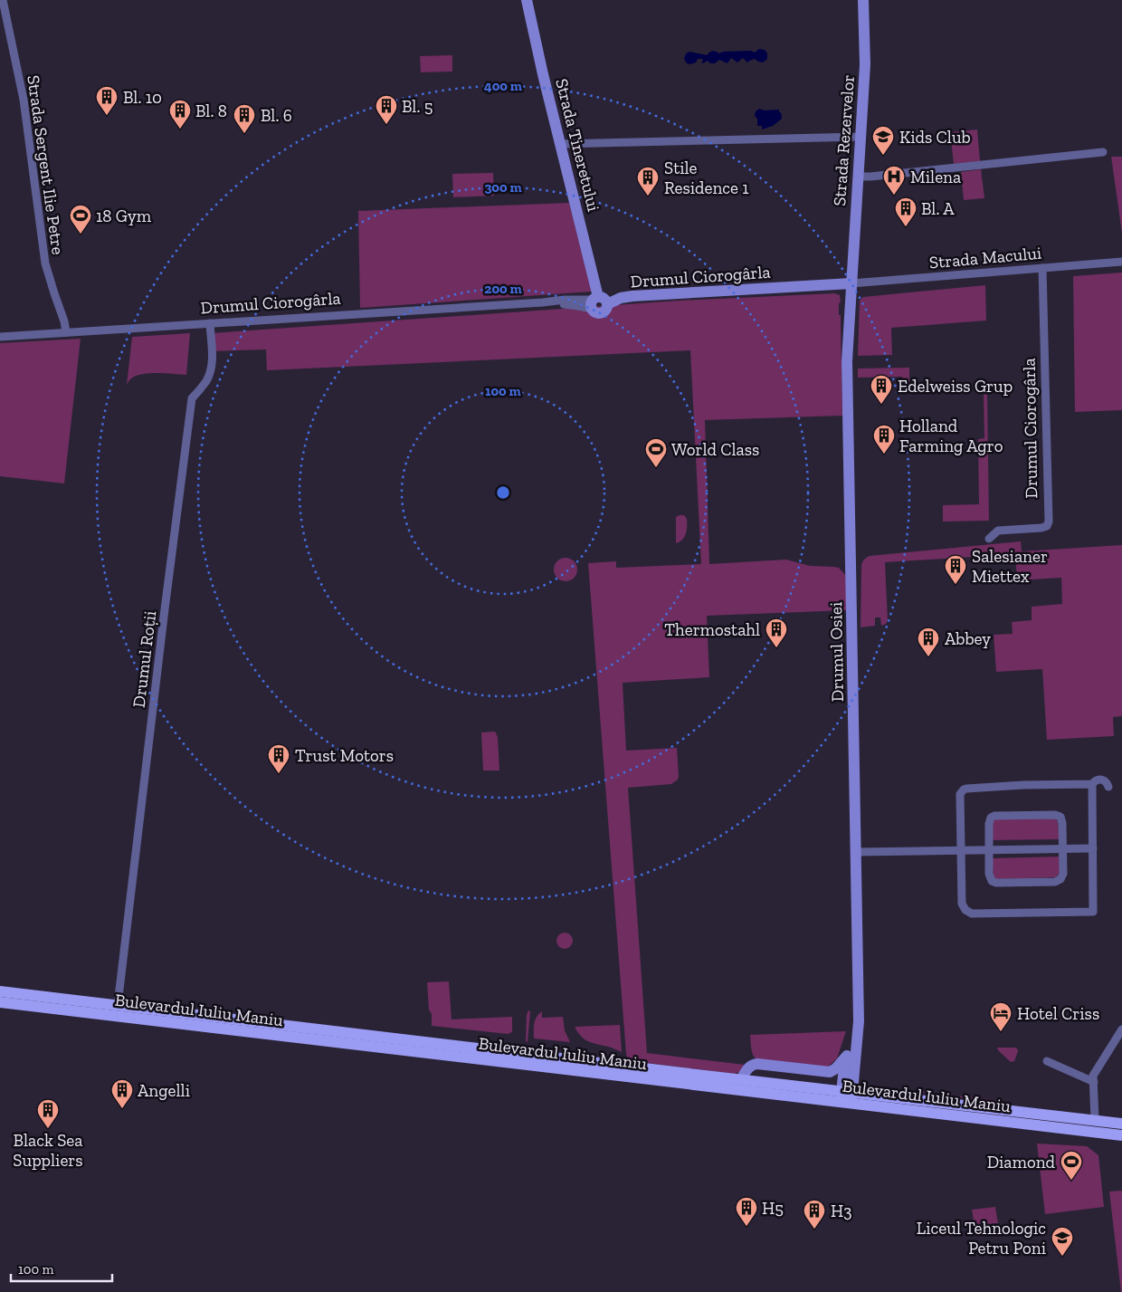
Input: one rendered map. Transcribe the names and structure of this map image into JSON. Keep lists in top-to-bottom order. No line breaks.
{"streets":{"main road":["Bulevardul Iuliu Maniu"],"street":["Strada Rezervelor","Strada Tineretului","Strada Sergent Ilie Petre","Strada Macului","Drumul Ciorogârla","Drumul Osiei","Drumul Roții"]},"crossings":[["Strada Rezervelor","Strada Macului"],["Strada Rezervelor","Drumul Ciorogârla"],["Strada Rezervelor","Drumul Osiei"],["Strada Tineretului","Drumul Ciorogârla"],["Strada Sergent Ilie Petre","Drumul Ciorogârla"],["Strada Macului","Drumul Ciorogârla"],["Strada Macului","Drumul Osiei"],["Drumul Ciorogârla","Drumul Osiei"],["Drumul Ciorogârla","Drumul Roții"],["Drumul Osiei","Bulevardul Iuliu Maniu"],["Drumul Roții","Bulevardul Iuliu Maniu"]],"places":{"building":["Bl. 10","Bl. 5","Bl. 8","Bl. 6","Stile Residence 1","Bl. A","Edelweiss Grup","Holland Farming Agro","Salesianer Miettex","Thermostahl","Abbey","Trust Motors","Angelli","Black Sea Suppliers","H5","H3"],"school or university":["Kids Club","Liceul Tehnologic Petru Poni"],"hospital":["Milena"],"sports":["18 Gym","World Class","Diamond"],"hotel":["Hotel Criss"]},"scale_bar":"100 m","rings":["400 m","300 m","200 m","100 m"]}
